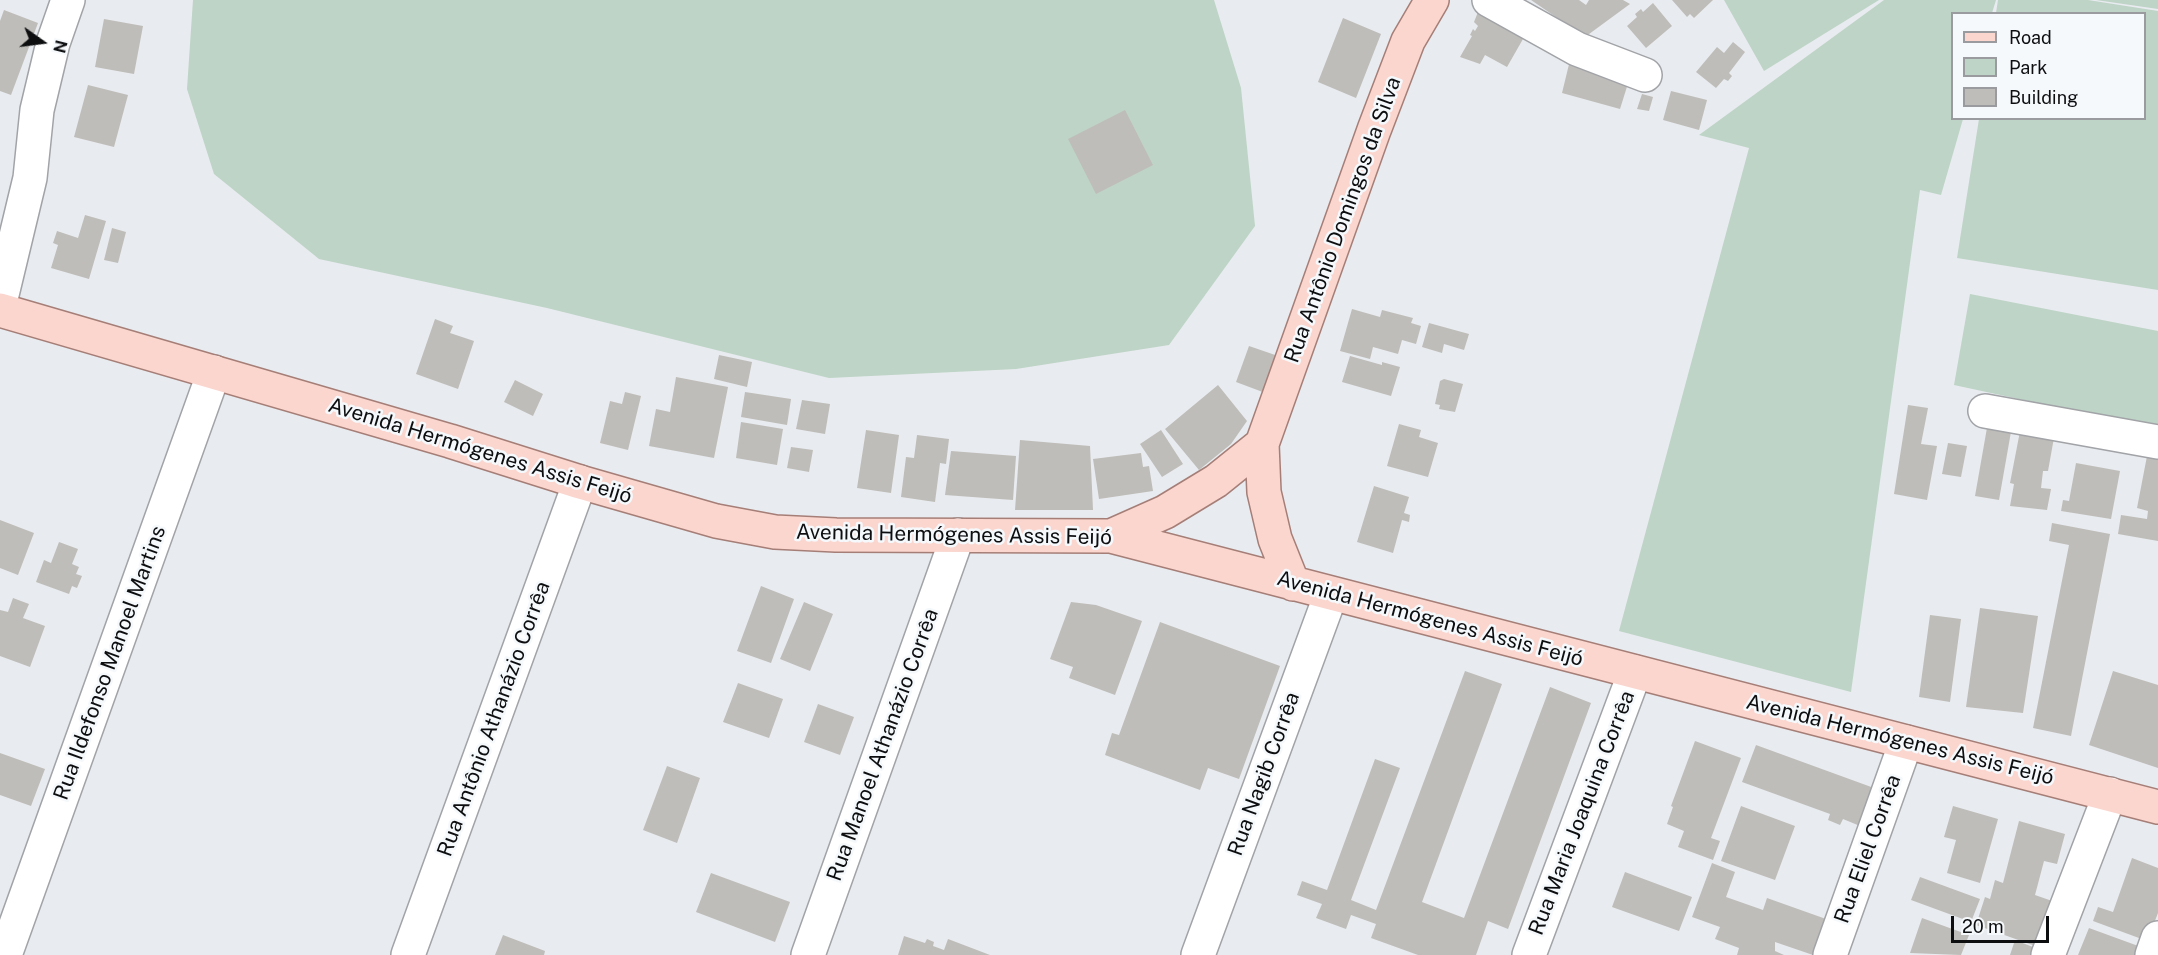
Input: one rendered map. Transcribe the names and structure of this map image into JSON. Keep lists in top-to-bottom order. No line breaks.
{"streets":{"main road":["Rua Antônio Domingos da Silva","Avenida Hermógenes Assis Feijó"],"street":["Rua Ildefonso Manoel Martins","Rua Antônio Athanázio Corrêa","Rua Manoel Athanázio Corrêa","Rua Nagib Corrêa","Rua Maria Joaquina Corrêa","Rua Eliel Corrêa"]},"crossings":[["Rua Antônio Domingos da Silva","Avenida Hermógenes Assis Feijó"],["Avenida Hermógenes Assis Feijó","Rua Ildefonso Manoel Martins"],["Avenida Hermógenes Assis Feijó","Rua Antônio Athanázio Corrêa"],["Avenida Hermógenes Assis Feijó","Rua Manoel Athanázio Corrêa"],["Avenida Hermógenes Assis Feijó","Rua Nagib Corrêa"],["Avenida Hermógenes Assis Feijó","Rua Maria Joaquina Corrêa"],["Avenida Hermógenes Assis Feijó","Rua Eliel Corrêa"]],"legend":["Road","Park","Building"],"scale_bar":"20 m","north":"right"}
